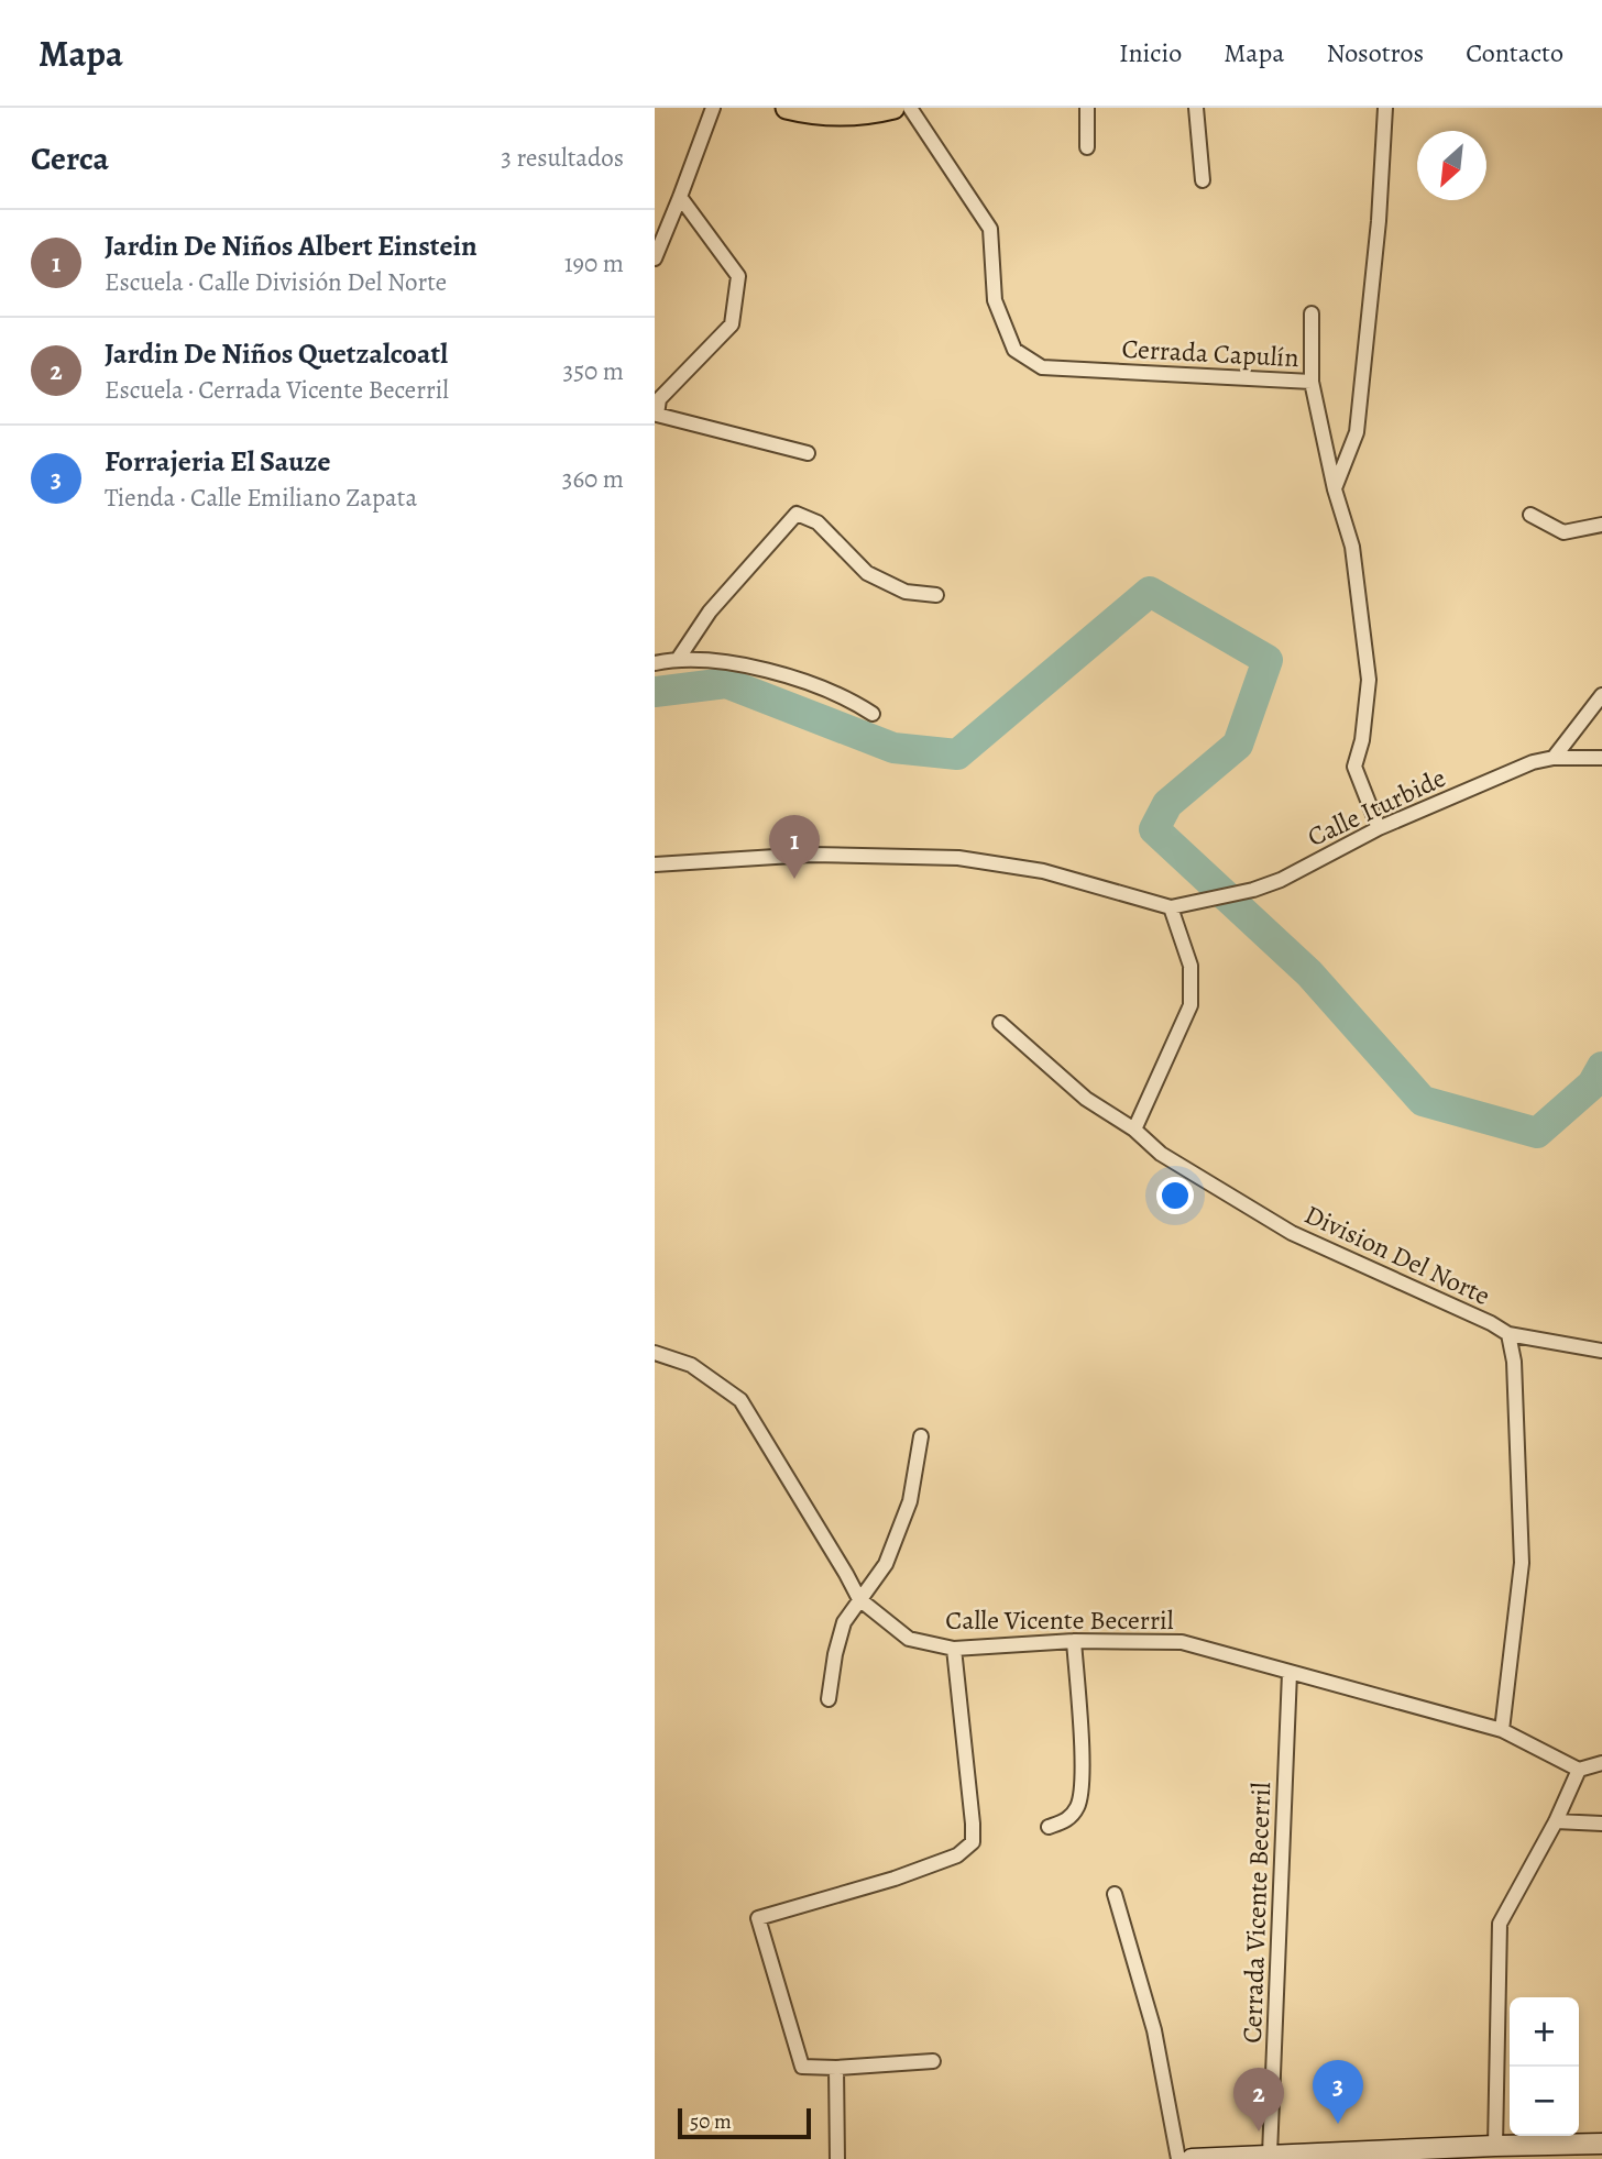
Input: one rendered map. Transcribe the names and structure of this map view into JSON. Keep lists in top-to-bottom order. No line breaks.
{"streets":{"street":["Cerrada Capulín","Calle Iturbide","Division Del Norte","Calle Vicente Becerril","Cerrada Vicente Becerril"]},"crossings":[["Cerrada Capulín","Calle Iturbide"],["Division Del Norte","Calle Vicente Becerril"],["Calle Vicente Becerril","Cerrada Vicente Becerril"]],"scale_bar":"50 m","north":"bottom left","page":{"header":"Mapa","nav":["Inicio","Mapa","Nosotros","Contacto"],"heading":["Cerca","3 resultados"],"list":[{"mark":"1","name":"Jardin De Niños Albert Einstein","note":"Escuela · Calle División Del Norte","value":"190 m"},{"mark":"2","name":"Jardin De Niños Quetzalcoatl","note":"Escuela · Cerrada Vicente Becerril","value":"350 m"},{"mark":"3","name":"Forrajeria El Sauze","note":"Tienda · Calle Emiliano Zapata","value":"360 m"}],"pins":["1","3","2"],"map_buttons":["+","−"],"scale":"50 m"}}
